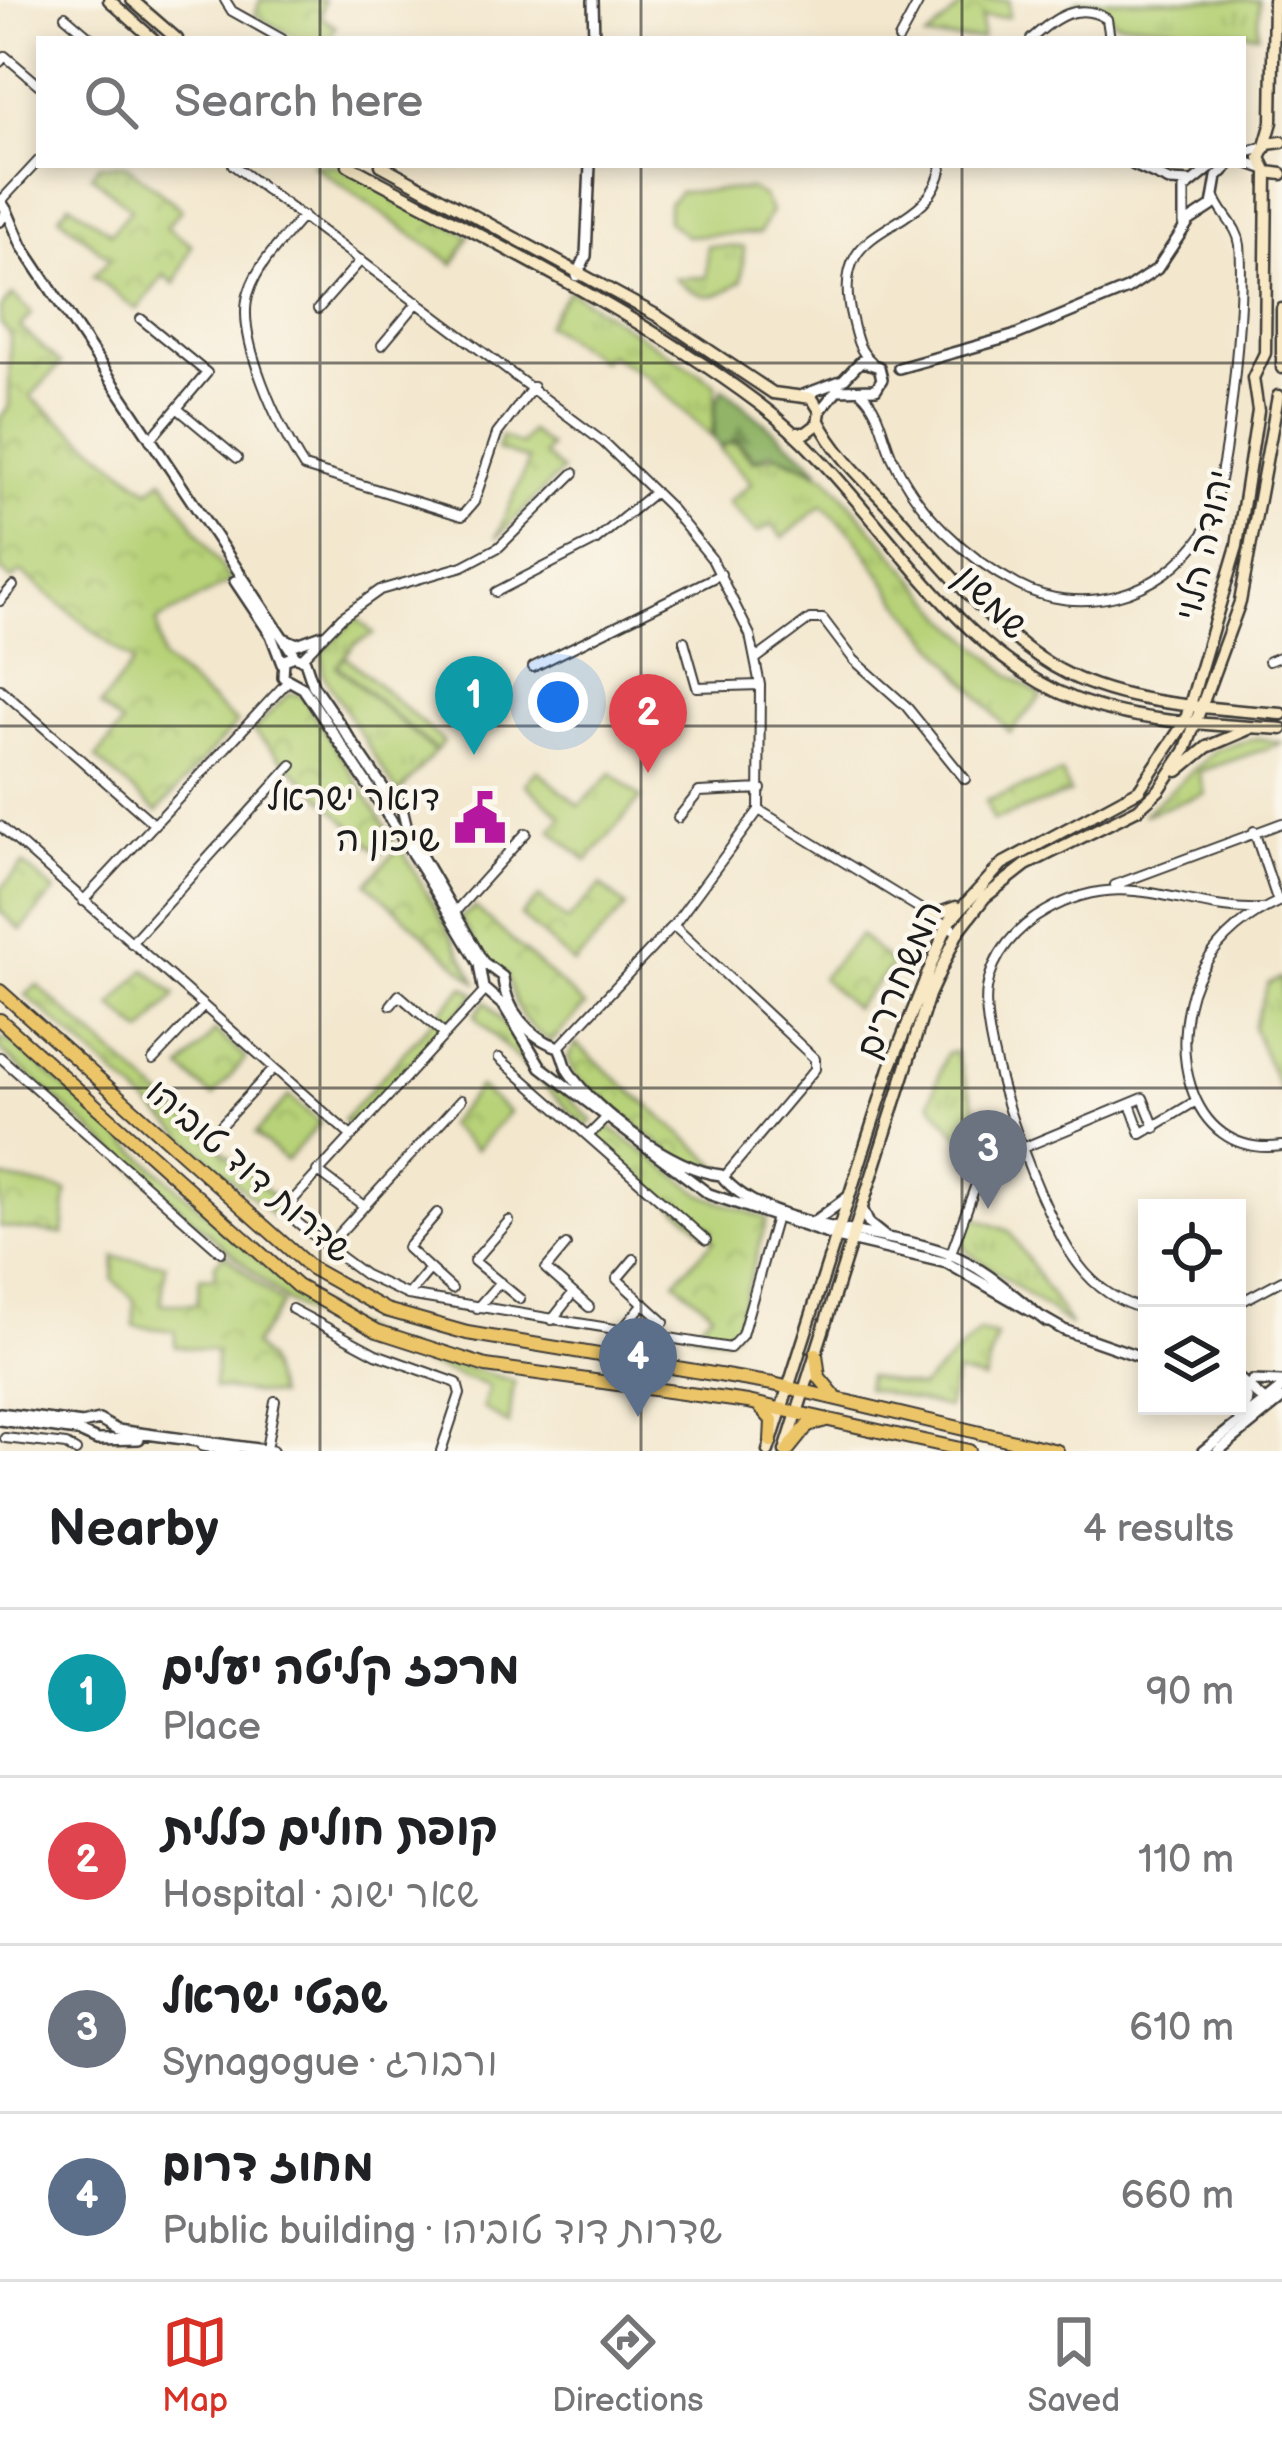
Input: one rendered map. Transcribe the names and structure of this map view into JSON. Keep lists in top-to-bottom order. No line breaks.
{"streets":{"highway":["שדרות דוד טוביהו"],"main road":["יהודה הלוי","שמשון","המשחררים"]},"crossings":[["יהודה הלוי","שמשון"],["יהודה הלוי","המשחררים"],["שמשון","המשחררים"],["המשחררים","שדרות דוד טוביהו"]],"places":{"public building":["דואר ישראל שיכון ה"]},"page":{"search":"Search here","pins":["1","2","3","4"],"heading":["Nearby","4 results"],"list":[{"mark":"1","name":"מרכז קליטה יעלים","note":"Place","value":"90 m"},{"mark":"2","name":"קופת חולים כללית","note":"Hospital · שאר ישוב","value":"110 m"},{"mark":"3","name":"שבטי ישראל","note":"Synagogue · ורבורג","value":"610 m"},{"mark":"4","name":"מחוז דרום","note":"Public building · שדרות דוד טוביהו","value":"660 m"}],"nav":["Map","Directions","Saved"]}}
